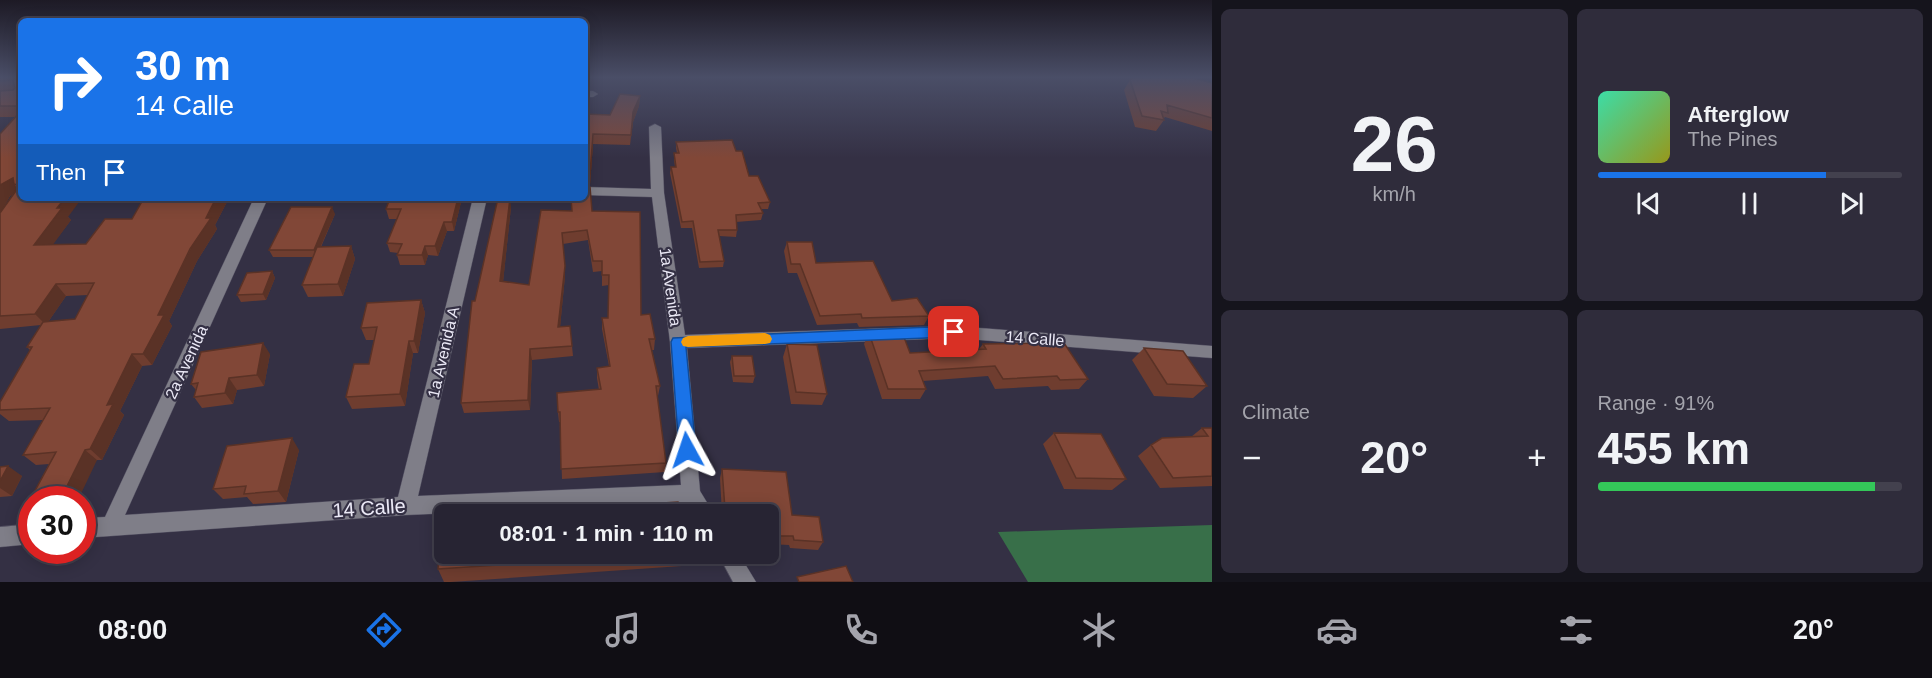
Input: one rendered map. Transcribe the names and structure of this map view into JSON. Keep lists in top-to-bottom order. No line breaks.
{"streets":{"street":["1a Avenida","14 Calle","1a Avenida A","2a Avenida"]},"crossings":[["1a Avenida","14 Calle"],["14 Calle","1a Avenida A"],["14 Calle","2a Avenida"]],"page":{"tile":[["26","km/h"],"Climate",["Range · 91%","455 km"]],"turn":["30 m","14 Calle"],"song":["Afterglow","The Pines"],"then":"Then","heat":["−","20°","+"],"limit":"30","trip":"08:01 · 1 min · 110 m","tabs":["08:00","20°"]}}
